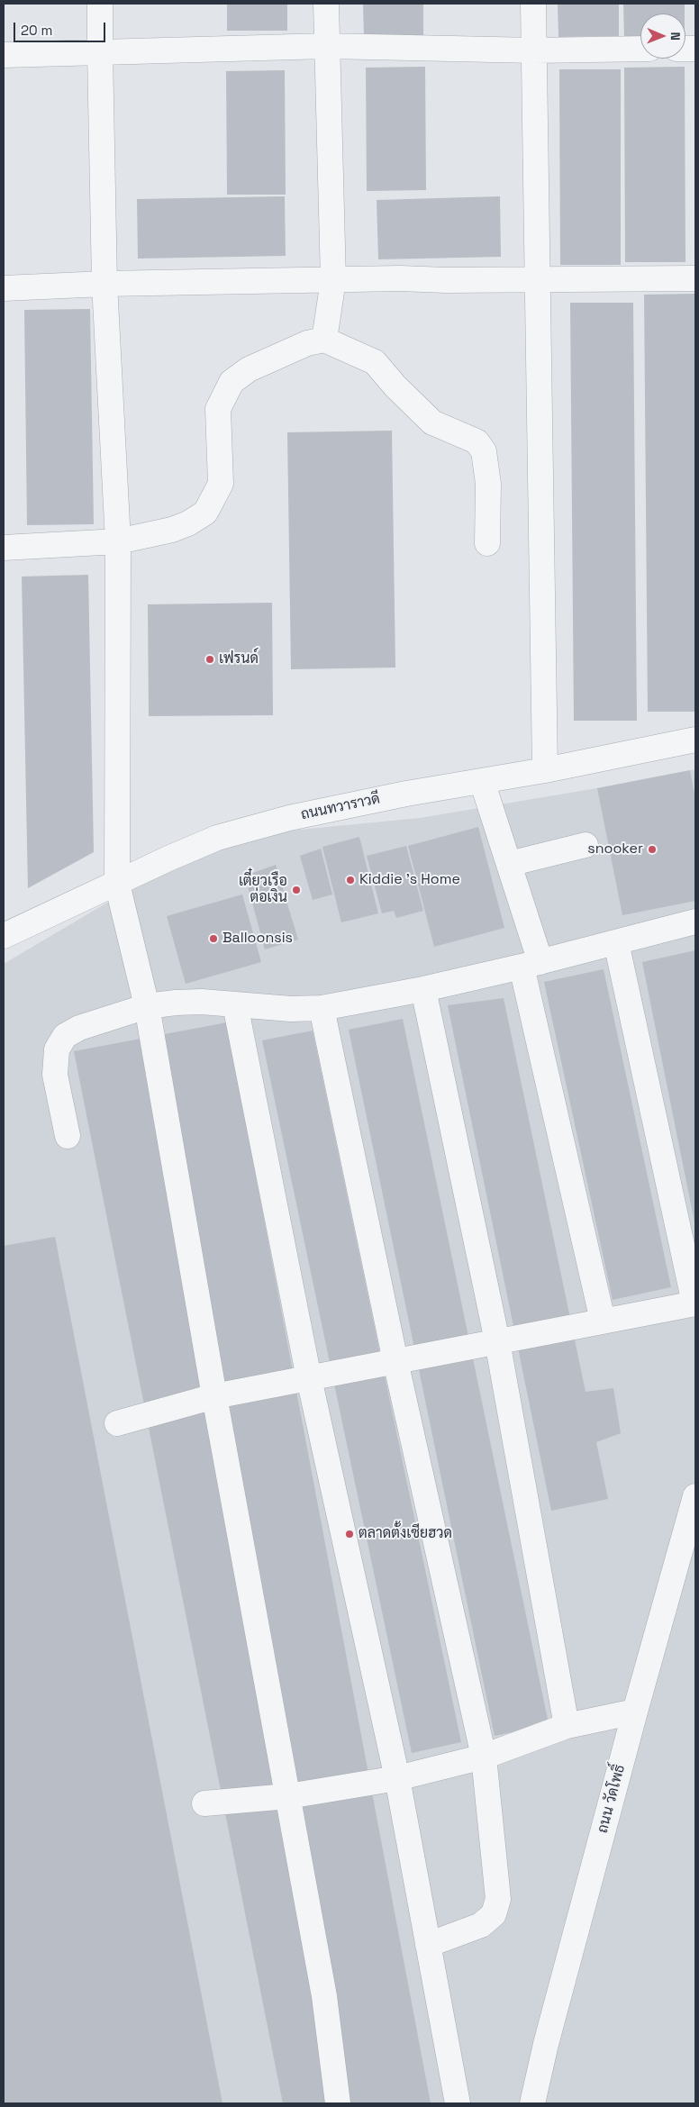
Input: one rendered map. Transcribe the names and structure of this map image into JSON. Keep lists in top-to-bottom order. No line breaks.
{"streets":{"street":["ถนนทวาราวดี","ถนน วัดโพธิ์"]},"places":["เฟรนด์","snooker","Kiddie 's Home","เตี๋ยวเรือ ต่อเงิน","Balloonsis","ตลาดตั้งเซียฮวด"],"scale_bar":"20 m","north":"right"}
